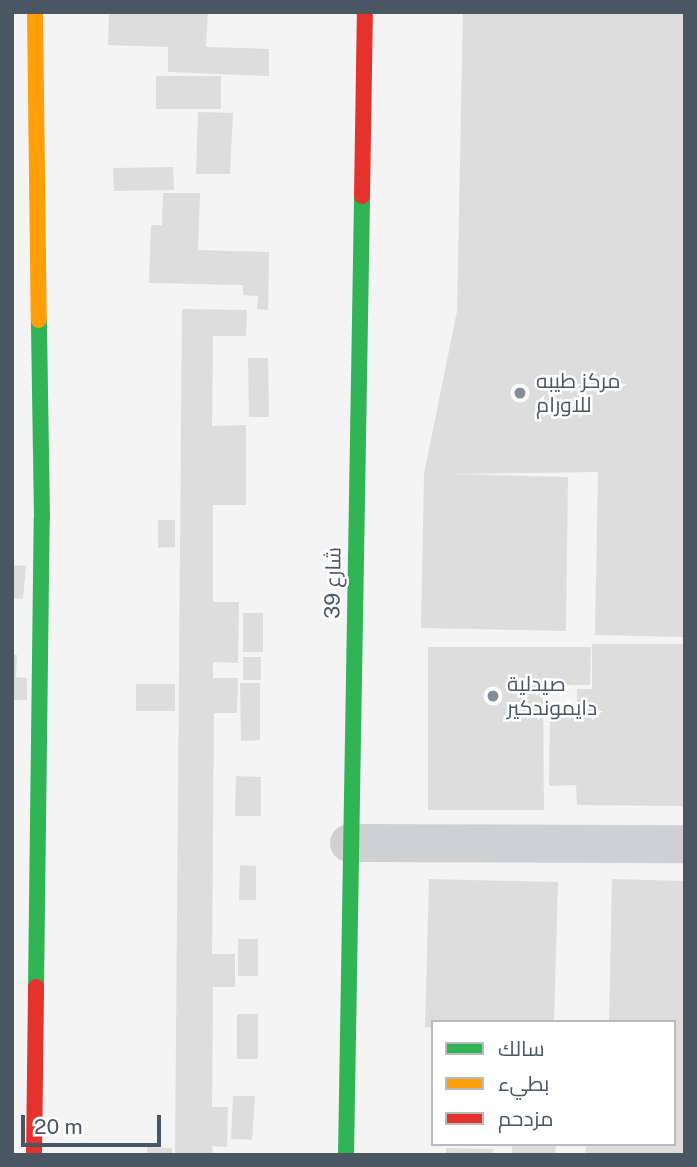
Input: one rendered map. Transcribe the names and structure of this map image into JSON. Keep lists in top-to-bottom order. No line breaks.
{"streets":{"street":["شارع 39"]},"places":["مركز طيبه للاورام","صيدلية دايموندكير"],"legend":["سالك","بطيء","مزدحم"],"scale_bar":"20 m"}
